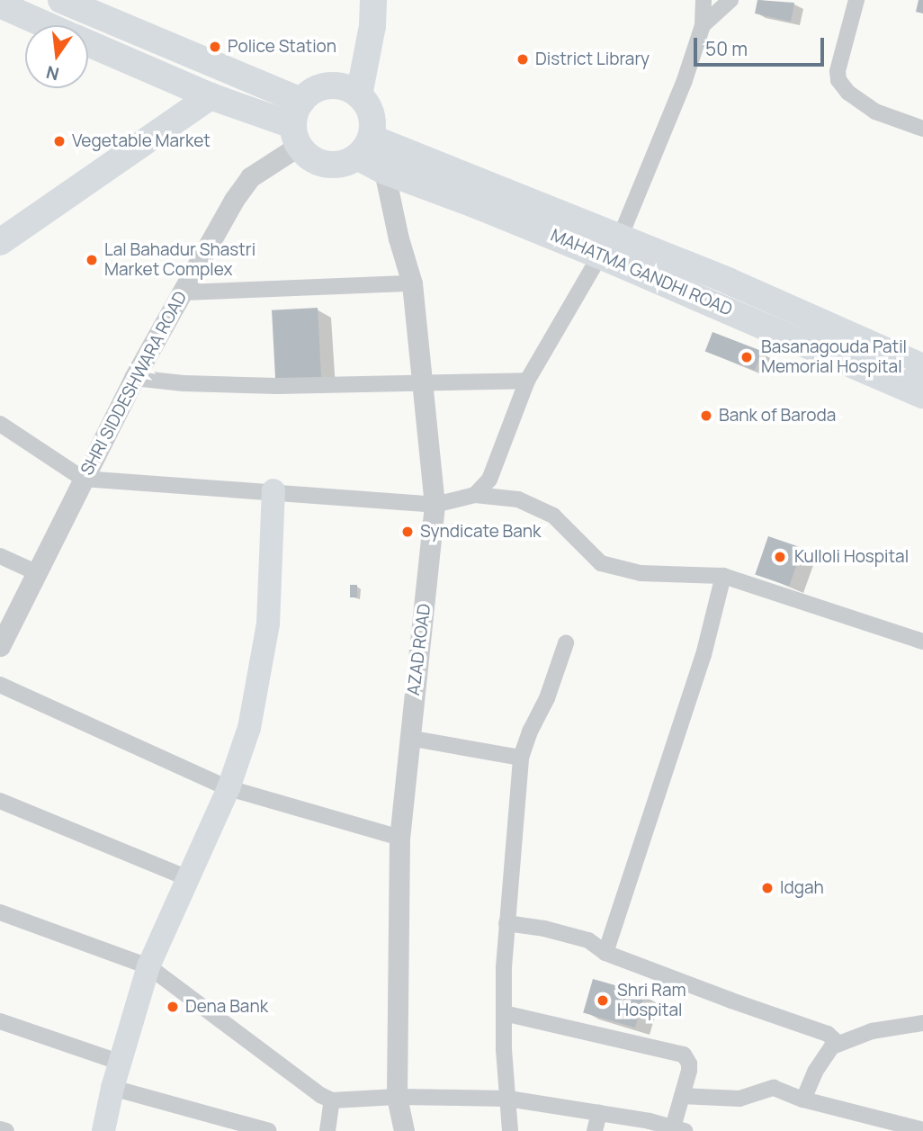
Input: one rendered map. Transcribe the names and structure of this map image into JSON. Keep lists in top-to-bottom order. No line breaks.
{"streets":{"main road":["MAHATMA GANDHI ROAD"],"street":["SHRI SIDDESHWARA ROAD","AZAD ROAD"]},"crossings":[["MAHATMA GANDHI ROAD","SHRI SIDDESHWARA ROAD"],["MAHATMA GANDHI ROAD","AZAD ROAD"]],"places":["Police Station","District Library","Vegetable Market","Lal Bahadur Shastri Market Complex","Basanagouda Patil Memorial Hospital","Bank of Baroda","Syndicate Bank","Kulloli Hospital","Idgah","Shri Ram Hospital","Dena Bank"],"scale_bar":"50 m","north":"bottom"}
